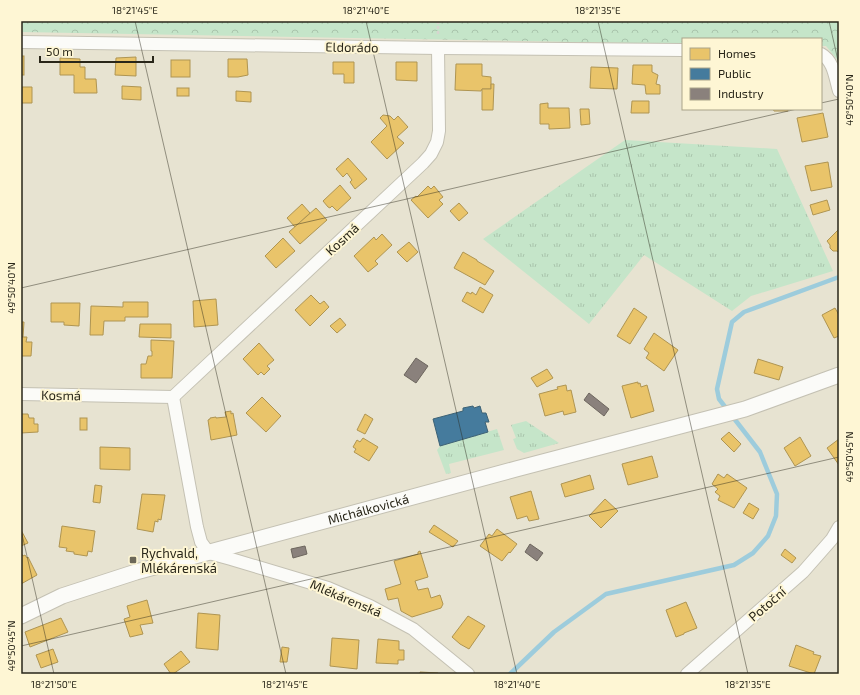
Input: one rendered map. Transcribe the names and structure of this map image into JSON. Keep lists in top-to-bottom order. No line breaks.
{"streets":{"street":["Eldorádo","Kosmá","Michálkovická","Mlékárenská","Potoční"]},"crossings":[["Eldorádo","Kosmá"],["Michálkovická","Mlékárenská"]],"places":{"transit":["Rychvald, Mlékárenská"]},"legend":["Homes","Public","Industry"],"scale_bar":"50 m","coordinates":["18°21'45\"E","18°21'40\"E","18°21'35\"E","49°50'40\"N","49°50'45\"N","18°21'50\"E"]}
